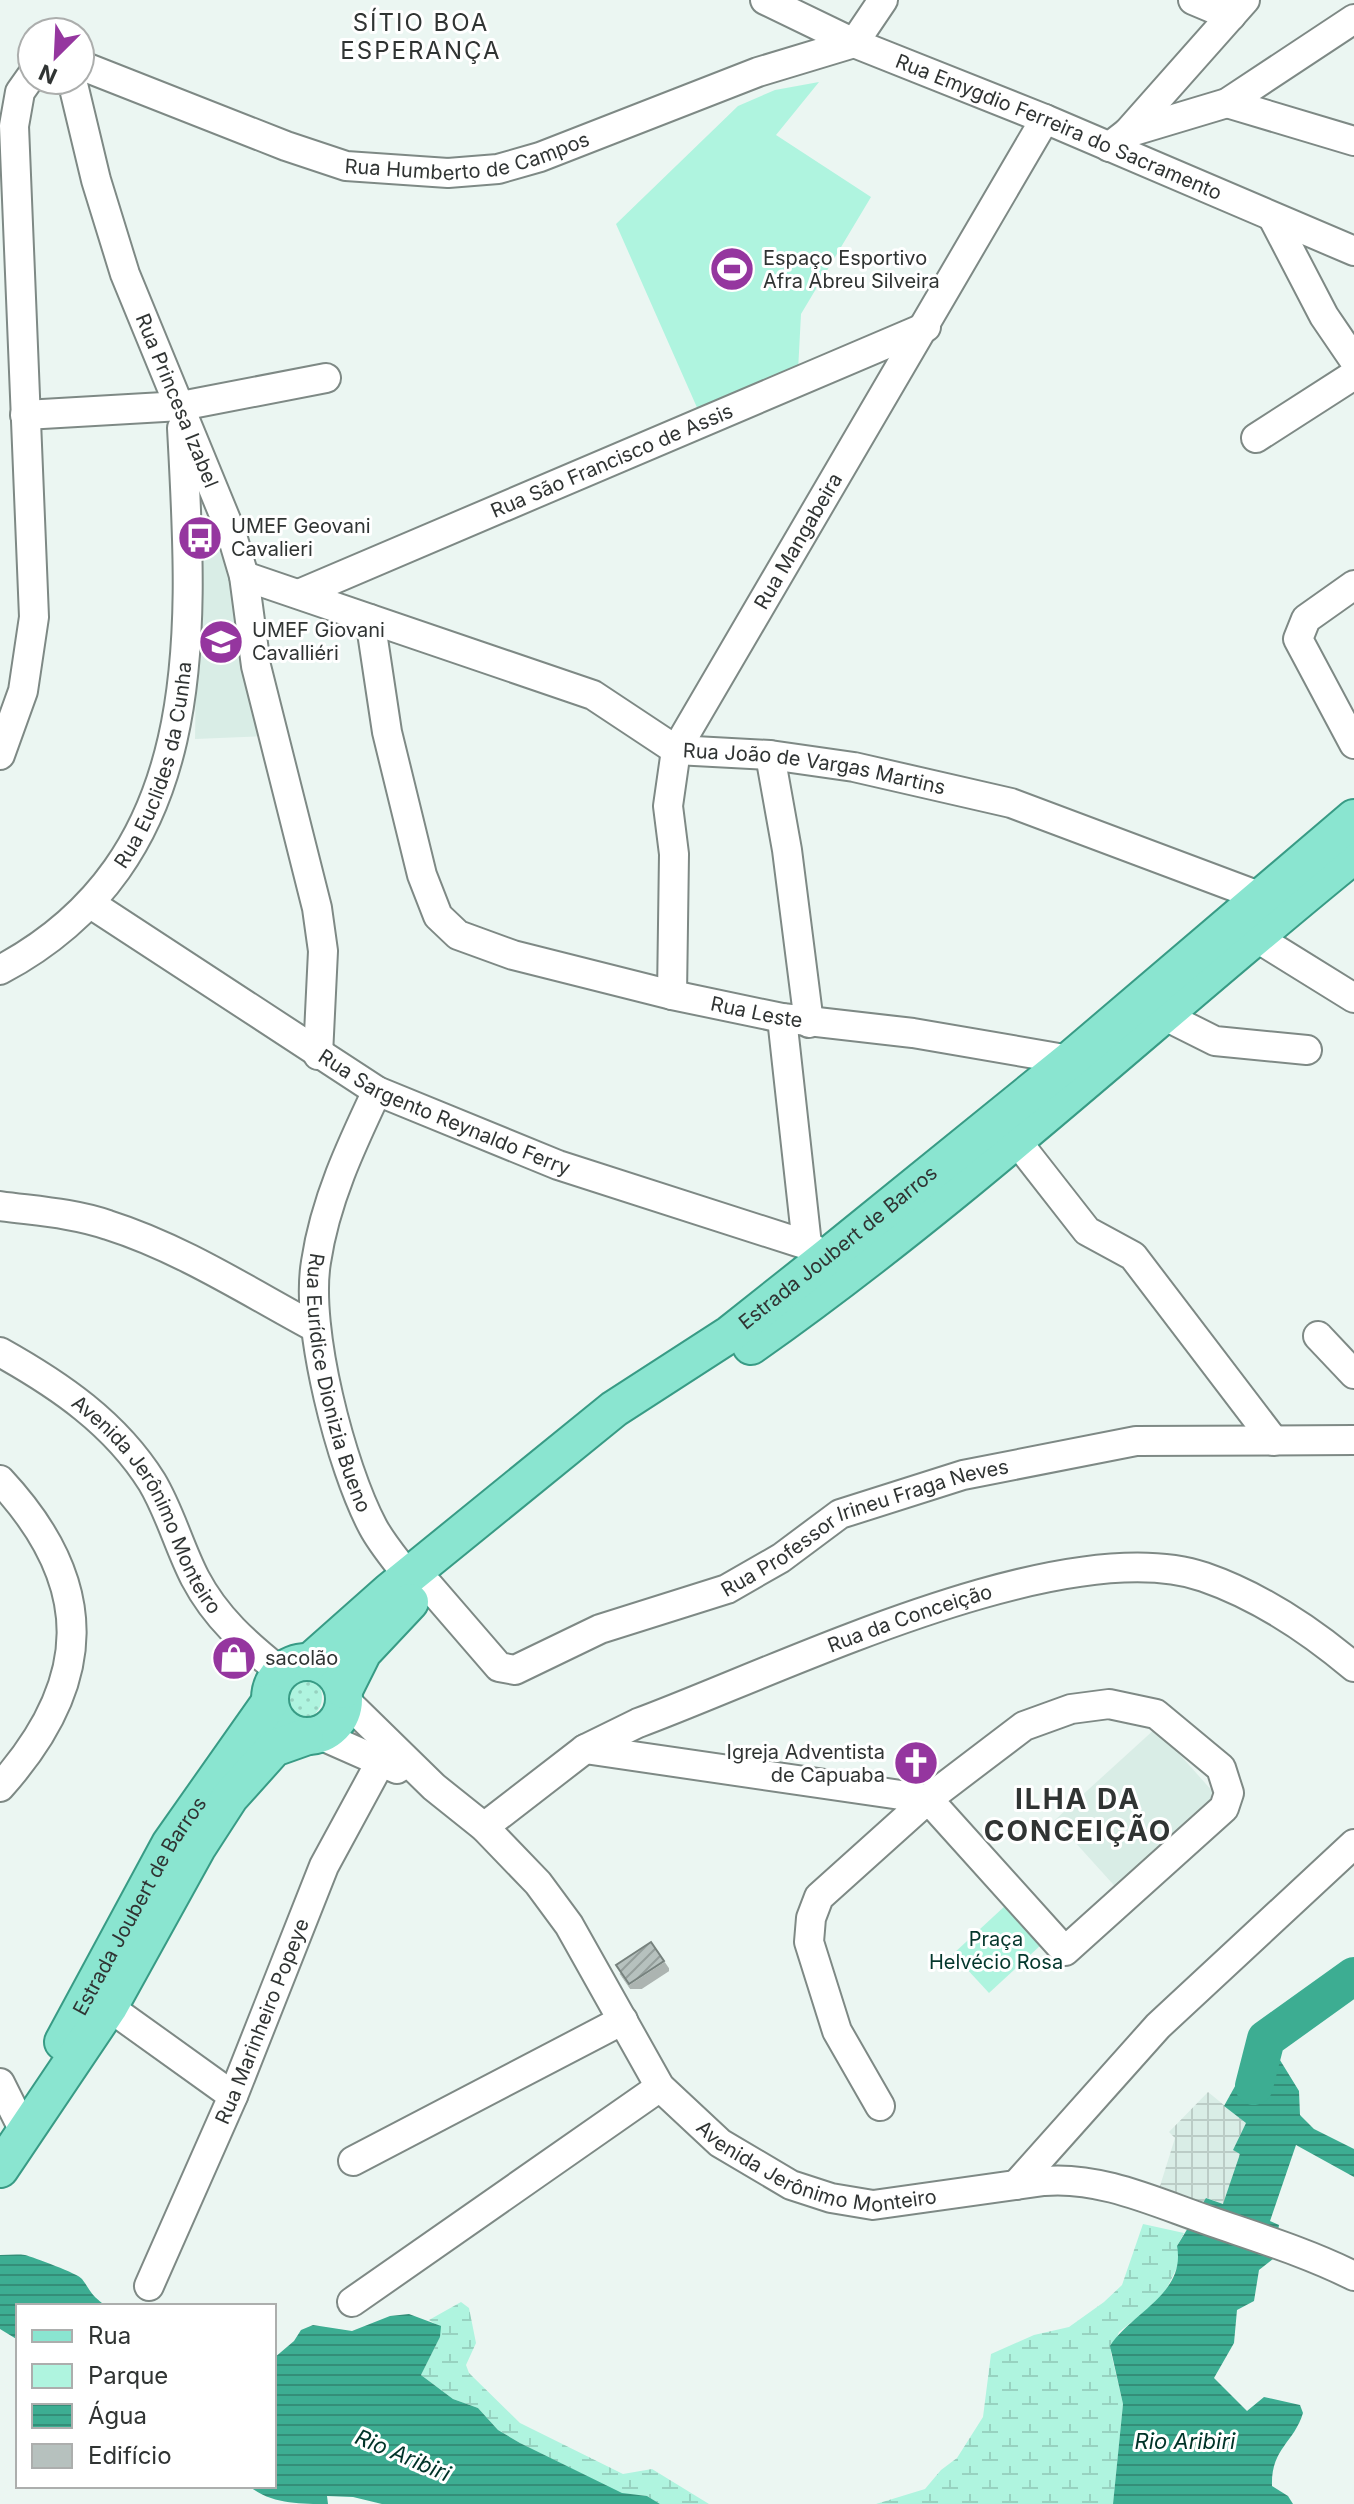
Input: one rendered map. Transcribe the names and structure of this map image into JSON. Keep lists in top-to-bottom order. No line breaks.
{"streets":{"main road":["Estrada Joubert de Barros"],"street":["Rua Emygdio Ferreira do Sacramento","Rua Humberto de Campos","Rua Princesa Izabel","Rua São Francisco de Assis","Rua Mangabeira","Rua Euclides da Cunha","Rua João de Vargas Martins","Rua Leste","Rua Sargento Reynaldo Ferry","Rua Eurídice Dionizia Bueno","Avenida Jerônimo Monteiro","Rua Professor Irineu Fraga Neves","Rua da Conceição","Rua Marinheiro Popeye"]},"crossings":[["Rua Emygdio Ferreira do Sacramento","Rua Humberto de Campos"],["Rua Emygdio Ferreira do Sacramento","Rua Mangabeira"],["Rua Princesa Izabel","Rua Euclides da Cunha"],["Rua Princesa Izabel","Rua João de Vargas Martins"],["Rua Princesa Izabel","Rua Sargento Reynaldo Ferry"],["Rua São Francisco de Assis","Rua Mangabeira"],["Rua São Francisco de Assis","Rua João de Vargas Martins"],["Rua Mangabeira","Rua João de Vargas Martins"],["Rua Mangabeira","Rua Leste"],["Rua Euclides da Cunha","Rua Sargento Reynaldo Ferry"],["Rua João de Vargas Martins","Rua Leste"],["Rua João de Vargas Martins","Estrada Joubert de Barros"],["Rua Leste","Estrada Joubert de Barros"],["Rua Sargento Reynaldo Ferry","Estrada Joubert de Barros"],["Rua Sargento Reynaldo Ferry","Rua Eurídice Dionizia Bueno"],["Estrada Joubert de Barros","Rua Eurídice Dionizia Bueno"],["Estrada Joubert de Barros","Avenida Jerônimo Monteiro"],["Estrada Joubert de Barros","Rua Professor Irineu Fraga Neves"],["Rua Eurídice Dionizia Bueno","Rua Professor Irineu Fraga Neves"],["Avenida Jerônimo Monteiro","Rua da Conceição"],["Avenida Jerônimo Monteiro","Rua Marinheiro Popeye"]],"districts":["SÍTIO BOA ESPERANÇA","ILHA DA CONCEIÇÃO"],"water":["Rio Aribiri"],"parks":["Praça Helvécio Rosa"],"places":{"sports":["Espaço Esportivo Afra Abreu Silveira"],"bus stop":["UMEF Geovani Cavalieri"],"school or university":["UMEF Giovani Cavalliéri"],"shop":["sacolão"],"church":["Igreja Adventista de Capuaba"]},"legend":["Rua","Parque","Água","Edifício"],"north":"bottom left"}
